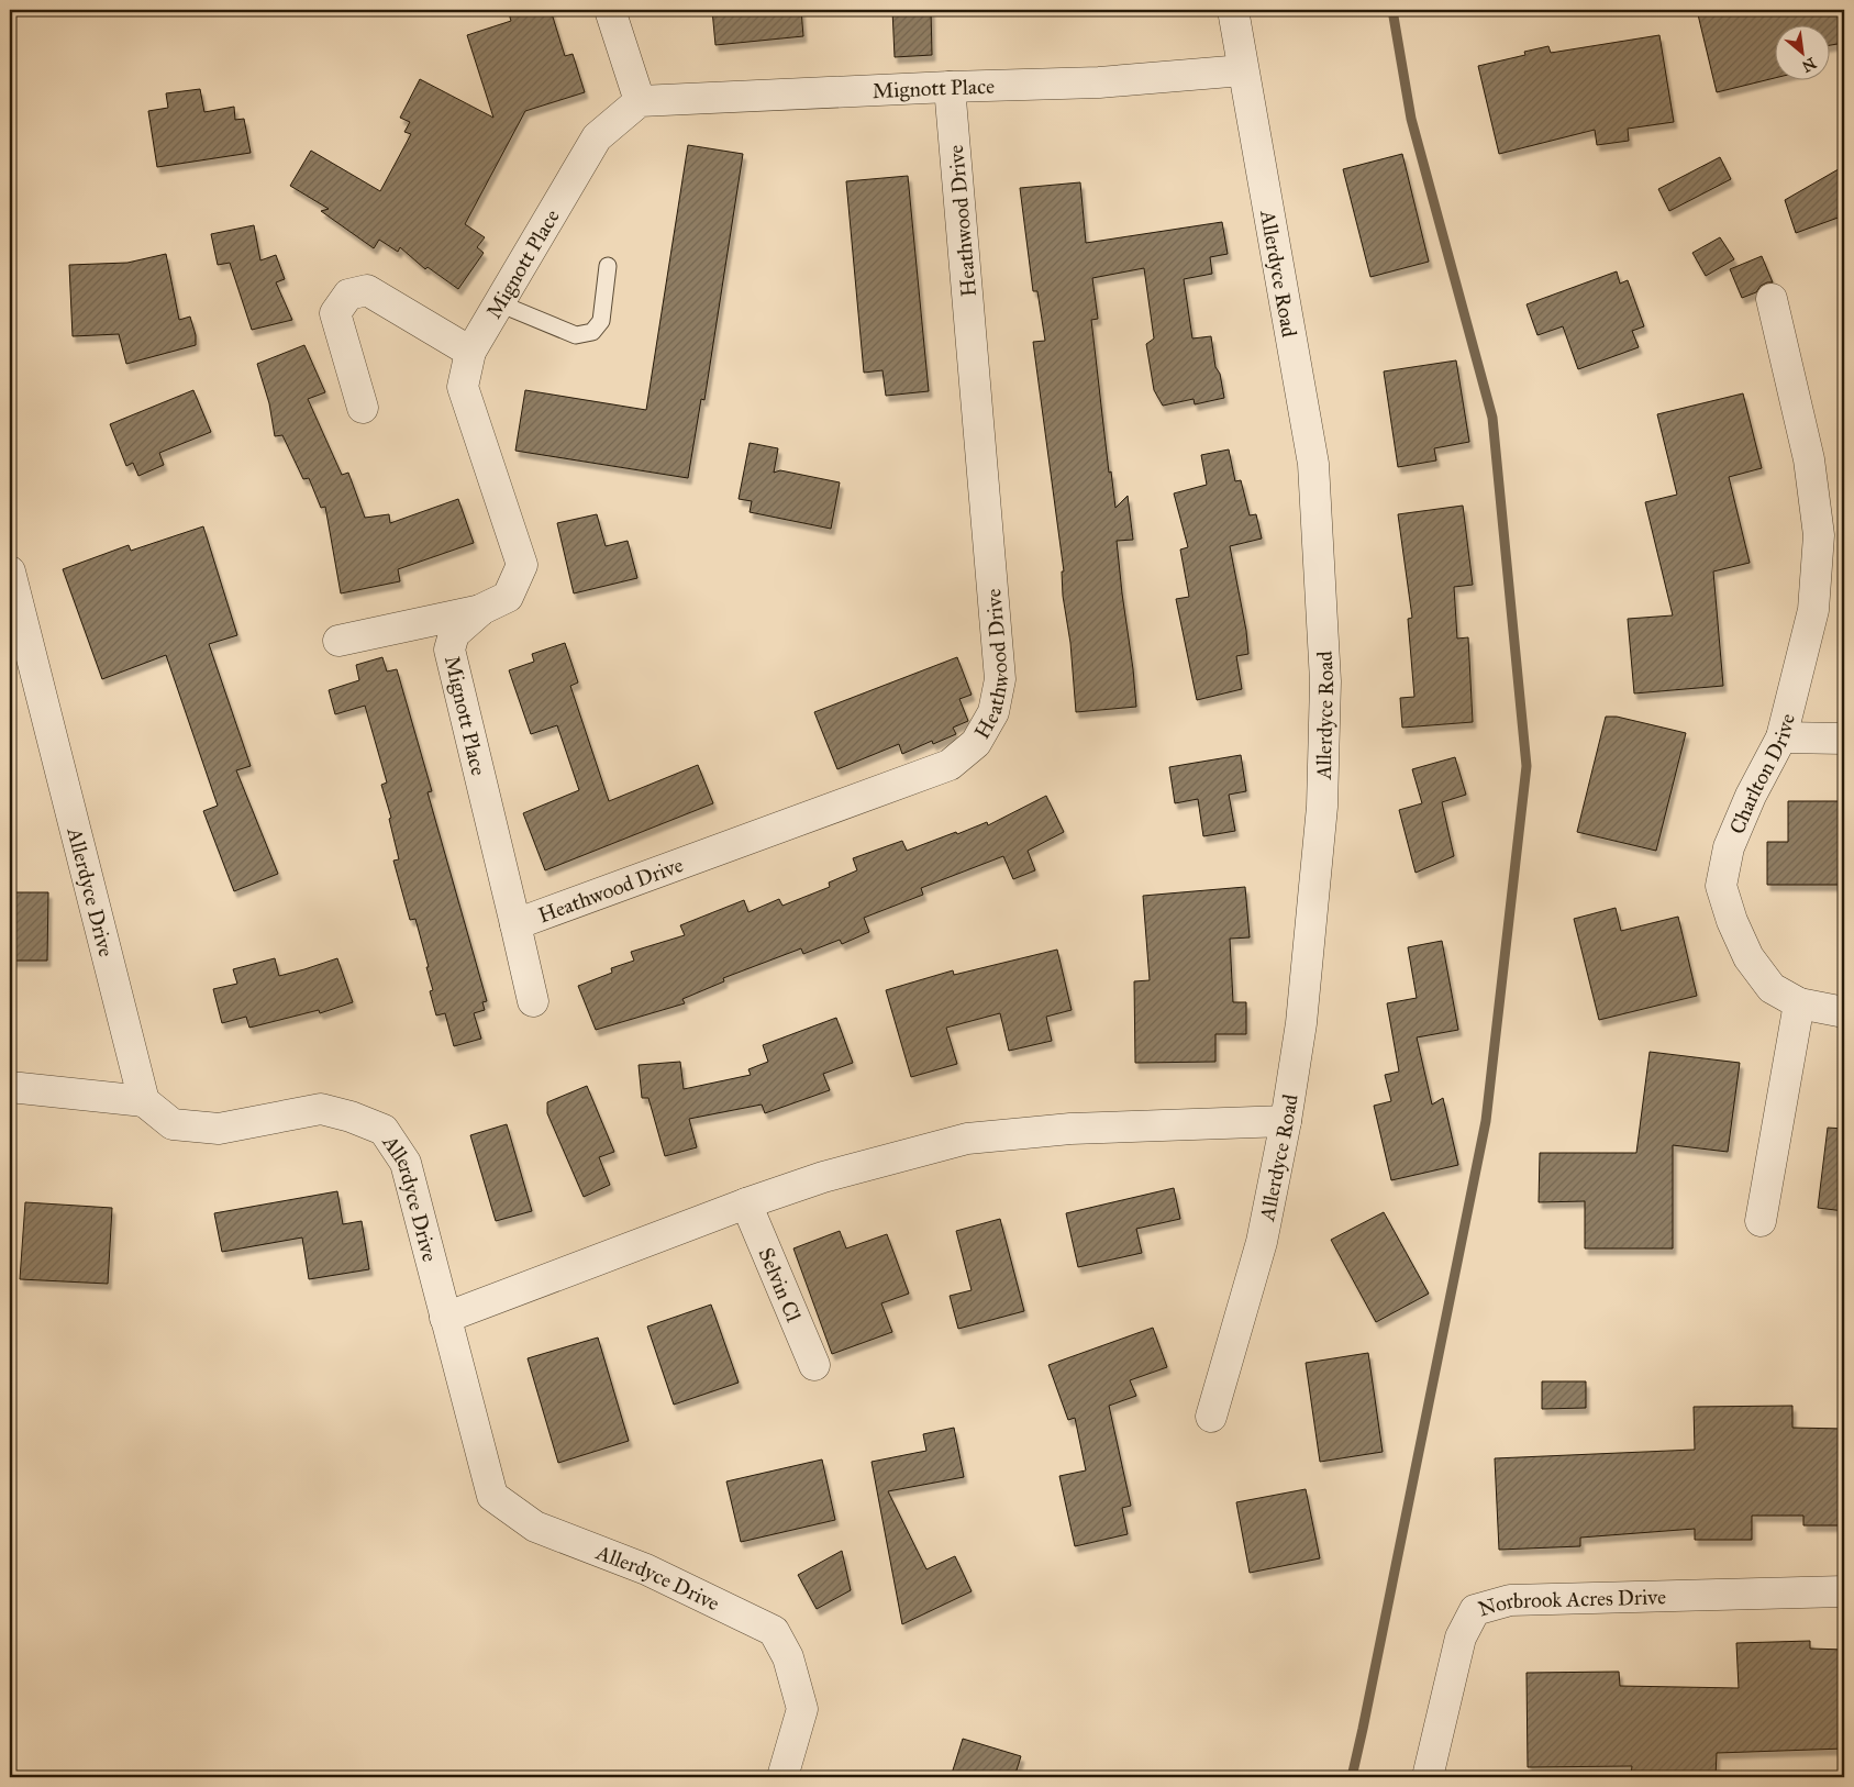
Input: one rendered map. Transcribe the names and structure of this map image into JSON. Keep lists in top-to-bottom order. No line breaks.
{"streets":{"street":["Mignott Place","Heathwood Drive","Allerdyce Road","Charlton Drive","Allerdyce Drive","Selvin Cl","Norbrook Acres Drive"]},"crossings":[["Mignott Place","Heathwood Drive"],["Mignott Place","Allerdyce Road"]],"north":"bottom right"}
